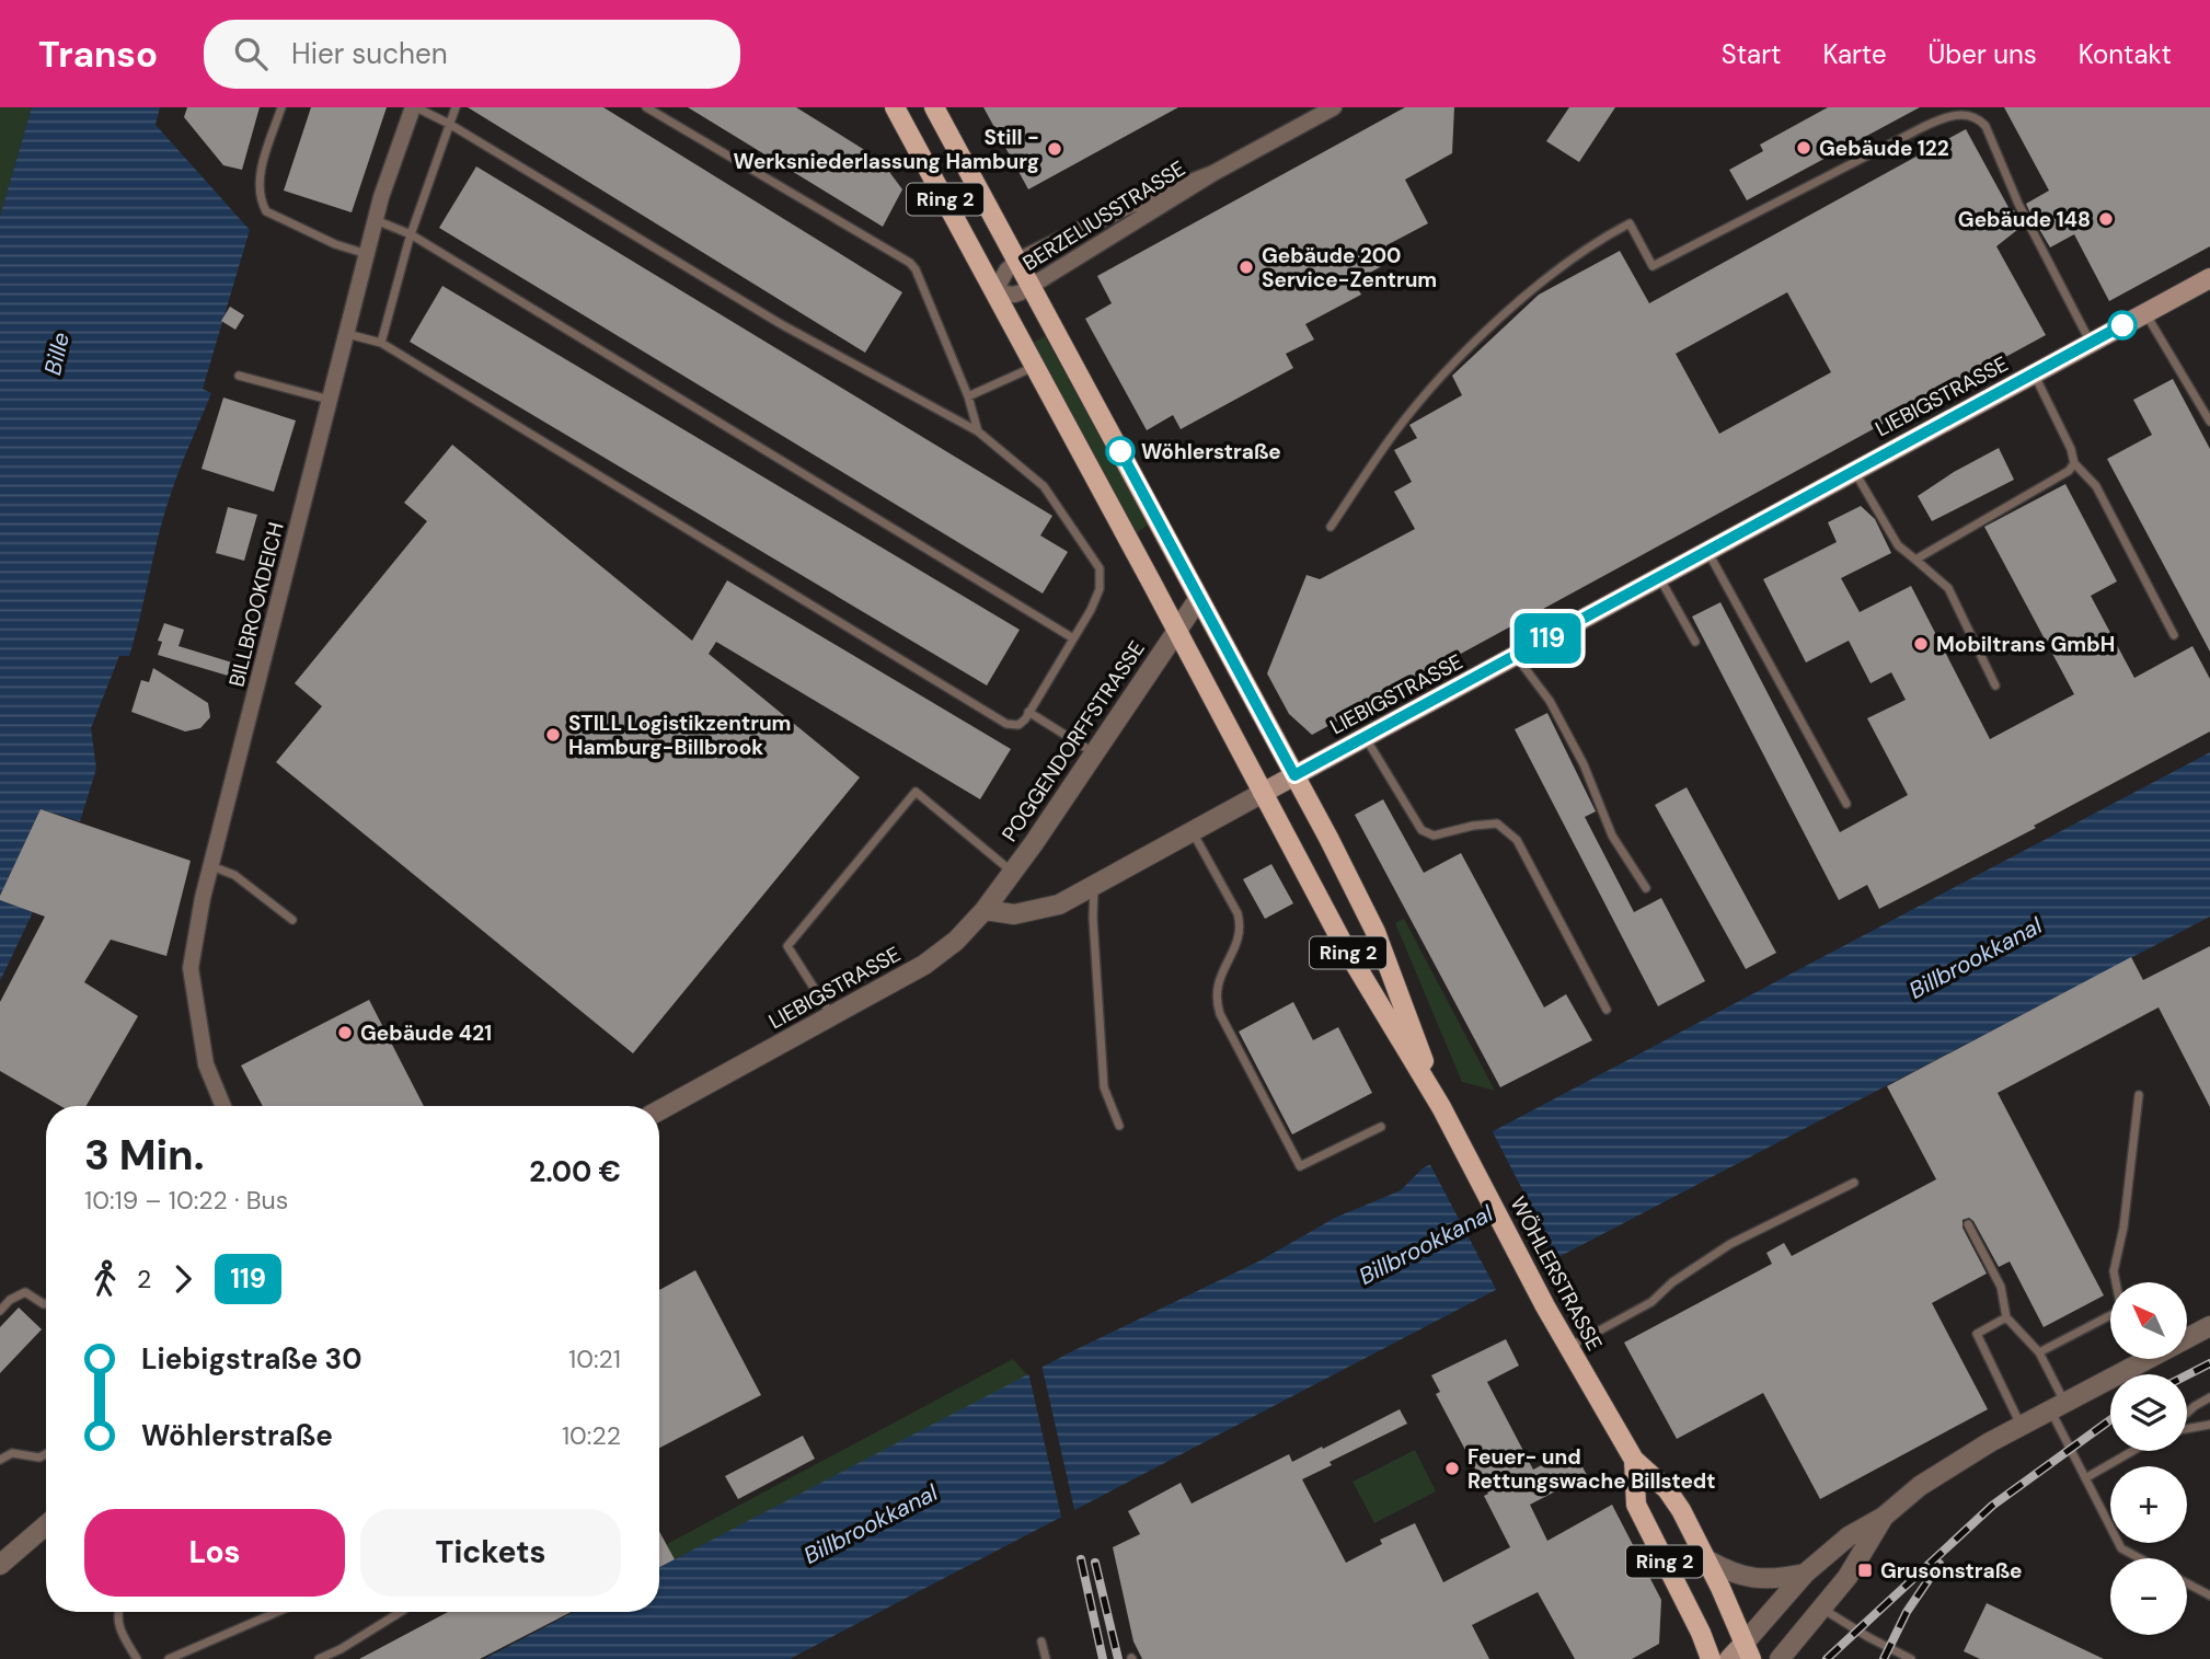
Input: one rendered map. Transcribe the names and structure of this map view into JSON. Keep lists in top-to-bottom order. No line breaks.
{"streets":{"main road":["Ring 2","LIEBIGSTRASSE","WÖHLERSTRASSE"],"street":["BERZELIUSSTRASSE","BILLBROOKDEICH","POGGENDORFFSTRASSE"]},"crossings":[["BERZELIUSSTRASSE","WÖHLERSTRASSE"],["LIEBIGSTRASSE","POGGENDORFFSTRASSE"],["LIEBIGSTRASSE","WÖHLERSTRASSE"],["POGGENDORFFSTRASSE","WÖHLERSTRASSE"]],"water":["Bille","Billbrookkanal"],"places":{"other":["Gebäude 122","Still - Werksniederlassung Hamburg","Gebäude 148","Gebäude 200 Service-Zentrum","Wöhlerstraße","Mobiltrans GmbH","STILL Logistikzentrum Hamburg-Billbrook","Gebäude 421","Feuer- und Rettungswache Billstedt"],"transit":["Grusonstraße"]},"lines":["bus line 119"],"north":"top left","page":{"header":"Transo","search":"Hier suchen","nav":["Start","Karte","Über uns","Kontakt"],"on_map":"119","heading":["3 Min.","10:19 – 10:22 · Bus","2.00 €"],"legs":["2","119"],"map_buttons":["+","−"],"list":[{"name":"Liebigstraße 30","value":"10:21"},{"name":"Wöhlerstraße","value":"10:22"}],"buttons":["Los","Tickets"]}}
